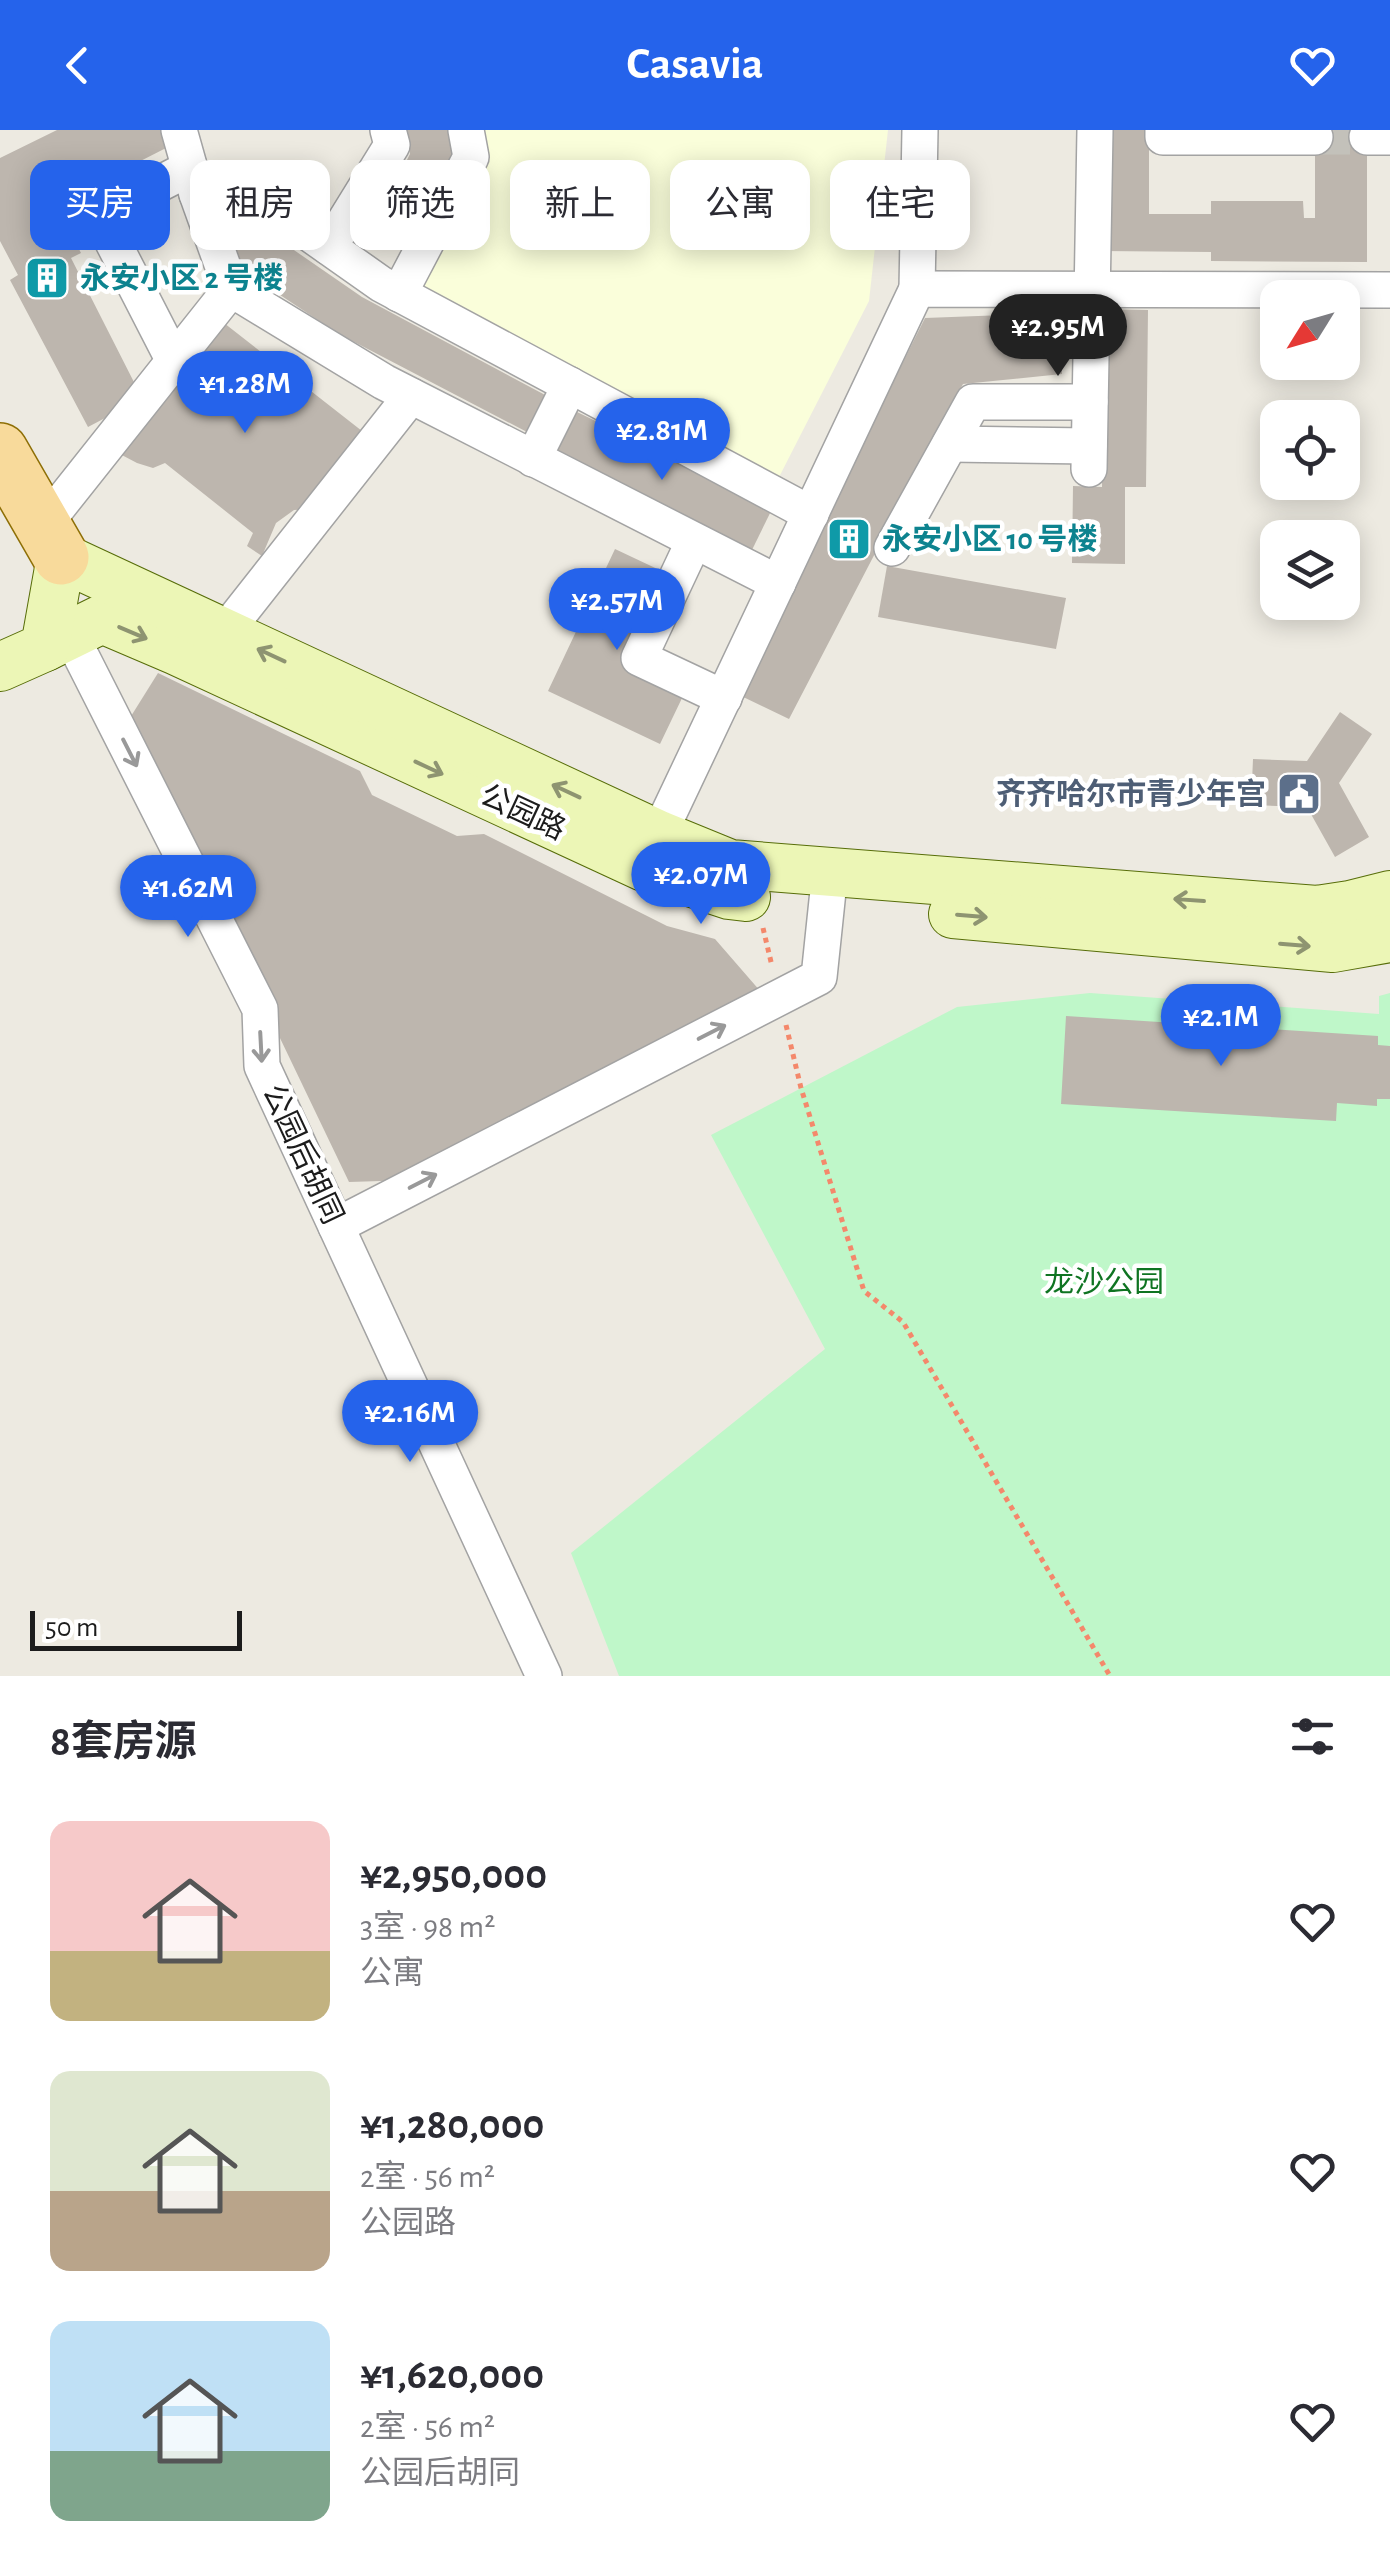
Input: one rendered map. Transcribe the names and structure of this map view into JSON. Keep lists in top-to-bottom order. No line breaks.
{"streets":{"main road":["公园路"],"street":["公园后胡同"]},"crossings":[["公园路","公园后胡同"]],"one_way":["公园后胡同"],"parks":["龙沙公园"],"places":{"building":["永安小区 2 号楼","永安小区 10 号楼"],"public building":["齐齐哈尔市青少年宫"]},"scale_bar":"50 m","north":"bottom left","page":{"header":"Casavia","chip":["买房","租房","筛选","新上","公寓","住宅"],"price":["¥2.95M","¥1.28M","¥2.81M","¥2.57M","¥2.07M","¥1.62M","¥2.1M","¥2.16M"],"scale":"50 m","heading":"8套房源","list":[{"name":"¥2,950,000","note":"3室 · 98 m² · 公寓"},{"name":"¥1,280,000","note":"2室 · 56 m² · 公园路"},{"name":"¥1,620,000","note":"2室 · 56 m² · 公园后胡同"}]}}
